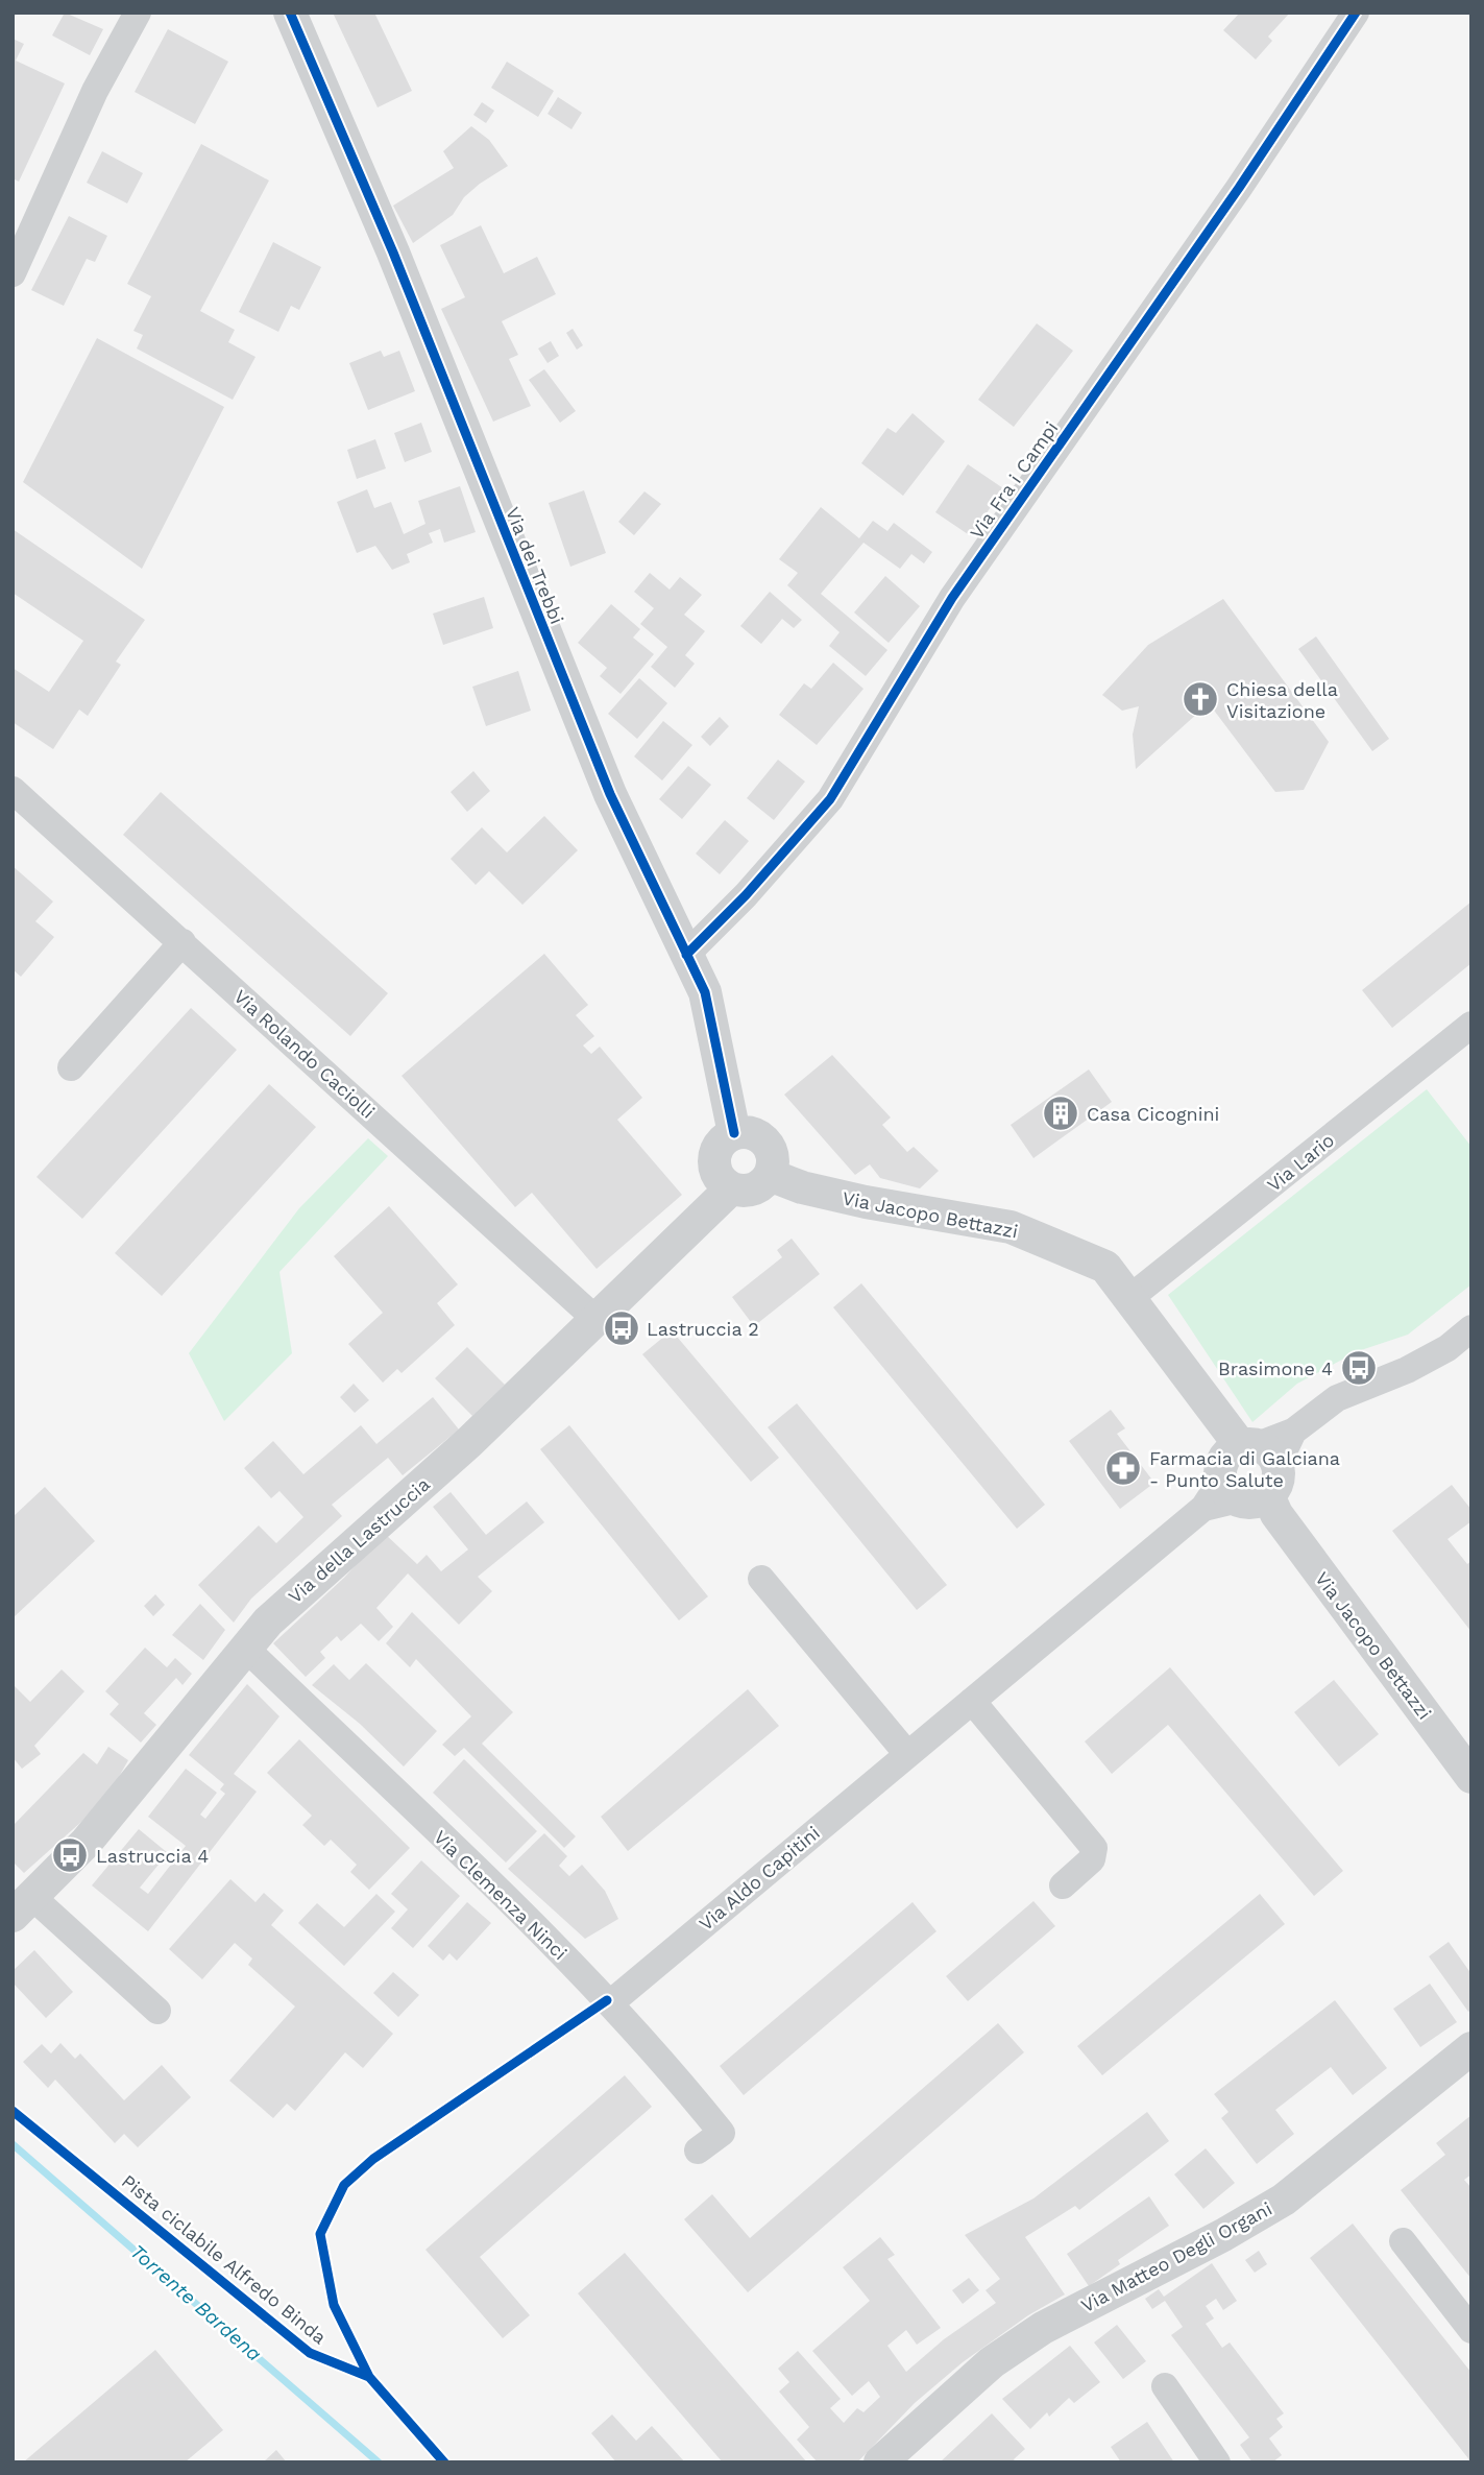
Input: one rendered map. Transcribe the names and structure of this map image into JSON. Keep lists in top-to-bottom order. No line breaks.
{"streets":{"street":["Via Fra i Campi","Via dei Trebbi","Via Rolando Caciolli","Via Lario","Via Jacopo Bettazzi","Via della Lastruccia","Via Aldo Capitini","Via Clemenza Ninci","Via Matteo Degli Organi"],"cycle path":["Pista ciclabile Alfredo Binda"]},"crossings":[["Via Fra i Campi","Via dei Trebbi"],["Via dei Trebbi","Via Jacopo Bettazzi"],["Via dei Trebbi","Via della Lastruccia"],["Via Rolando Caciolli","Via della Lastruccia"],["Via Lario","Via Jacopo Bettazzi"],["Via Jacopo Bettazzi","Via della Lastruccia"],["Via Jacopo Bettazzi","Via Aldo Capitini"],["Via della Lastruccia","Via Clemenza Ninci"],["Via Aldo Capitini","Via Clemenza Ninci"]],"water":["Torrente Bardena"],"places":{"church":["Chiesa della Visitazione"],"building":["Casa Cicognini"],"bus stop":["Lastruccia 2","Brasimone 4","Lastruccia 4"],"pharmacy":["Farmacia di Galciana - Punto Salute"]}}
